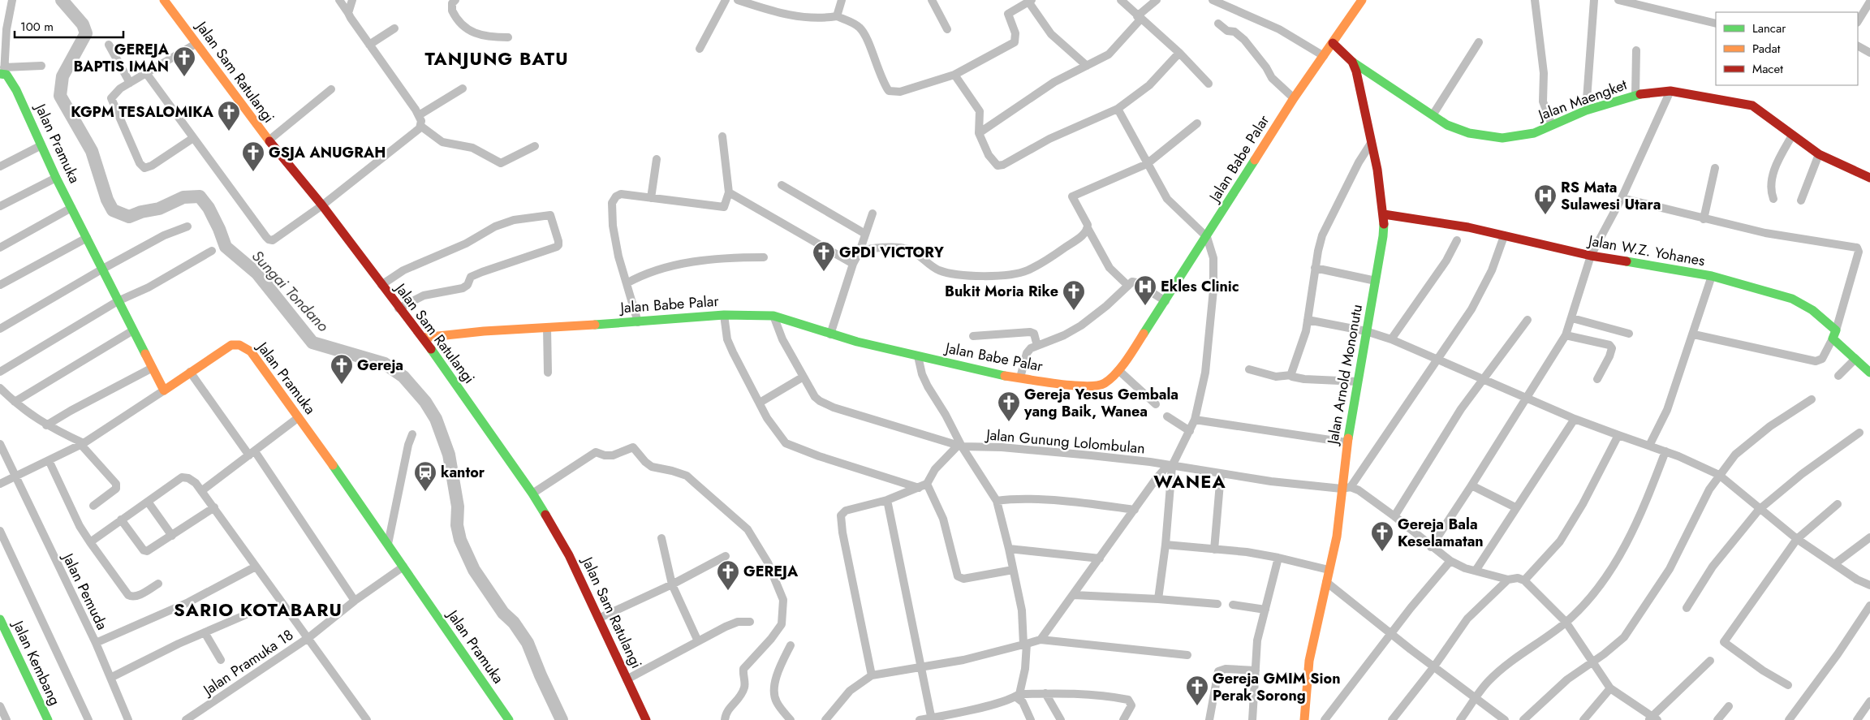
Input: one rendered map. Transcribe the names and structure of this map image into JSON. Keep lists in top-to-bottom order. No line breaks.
{"streets":{"street":["Jalan Sam Ratulangi","Jalan Maengket","Jalan Pramuka","Jalan Babe Palar","Jalan W.Z. Yohanes","Jalan Arnold Mononutu","Jalan Gunung Lolombulan","Jalan Pemuda","Jalan Pramuka 18","Jalan Kembang"]},"crossings":[["Jalan Sam Ratulangi","Jalan Babe Palar"],["Jalan Maengket","Jalan Arnold Mononutu"],["Jalan Pramuka","Jalan Pramuka 18"],["Jalan Babe Palar","Jalan Arnold Mononutu"],["Jalan Babe Palar","Jalan Gunung Lolombulan"],["Jalan W.Z. Yohanes","Jalan Arnold Mononutu"],["Jalan Arnold Mononutu","Jalan Gunung Lolombulan"]],"districts":["TANJUNG BATU","WANEA","SARIO KOTABARU"],"water":["Sungai Tondano"],"places":{"church":["GEREJA BAPTIS IMAN","KGPM TESALOMIKA","GSJA ANUGRAH","GPDI VICTORY","Bukit Moria Rike","Gereja","Gereja Yesus Gembala yang Baik, Wanea","Gereja Bala Keselamatan","GEREJA","Gereja GMIM Sion Perak Sorong"],"hospital":["RS Mata Sulawesi Utara","Ekles Clinic"],"station":["kantor"]},"legend":["Lancar","Padat","Macet"],"scale_bar":"100 m"}
